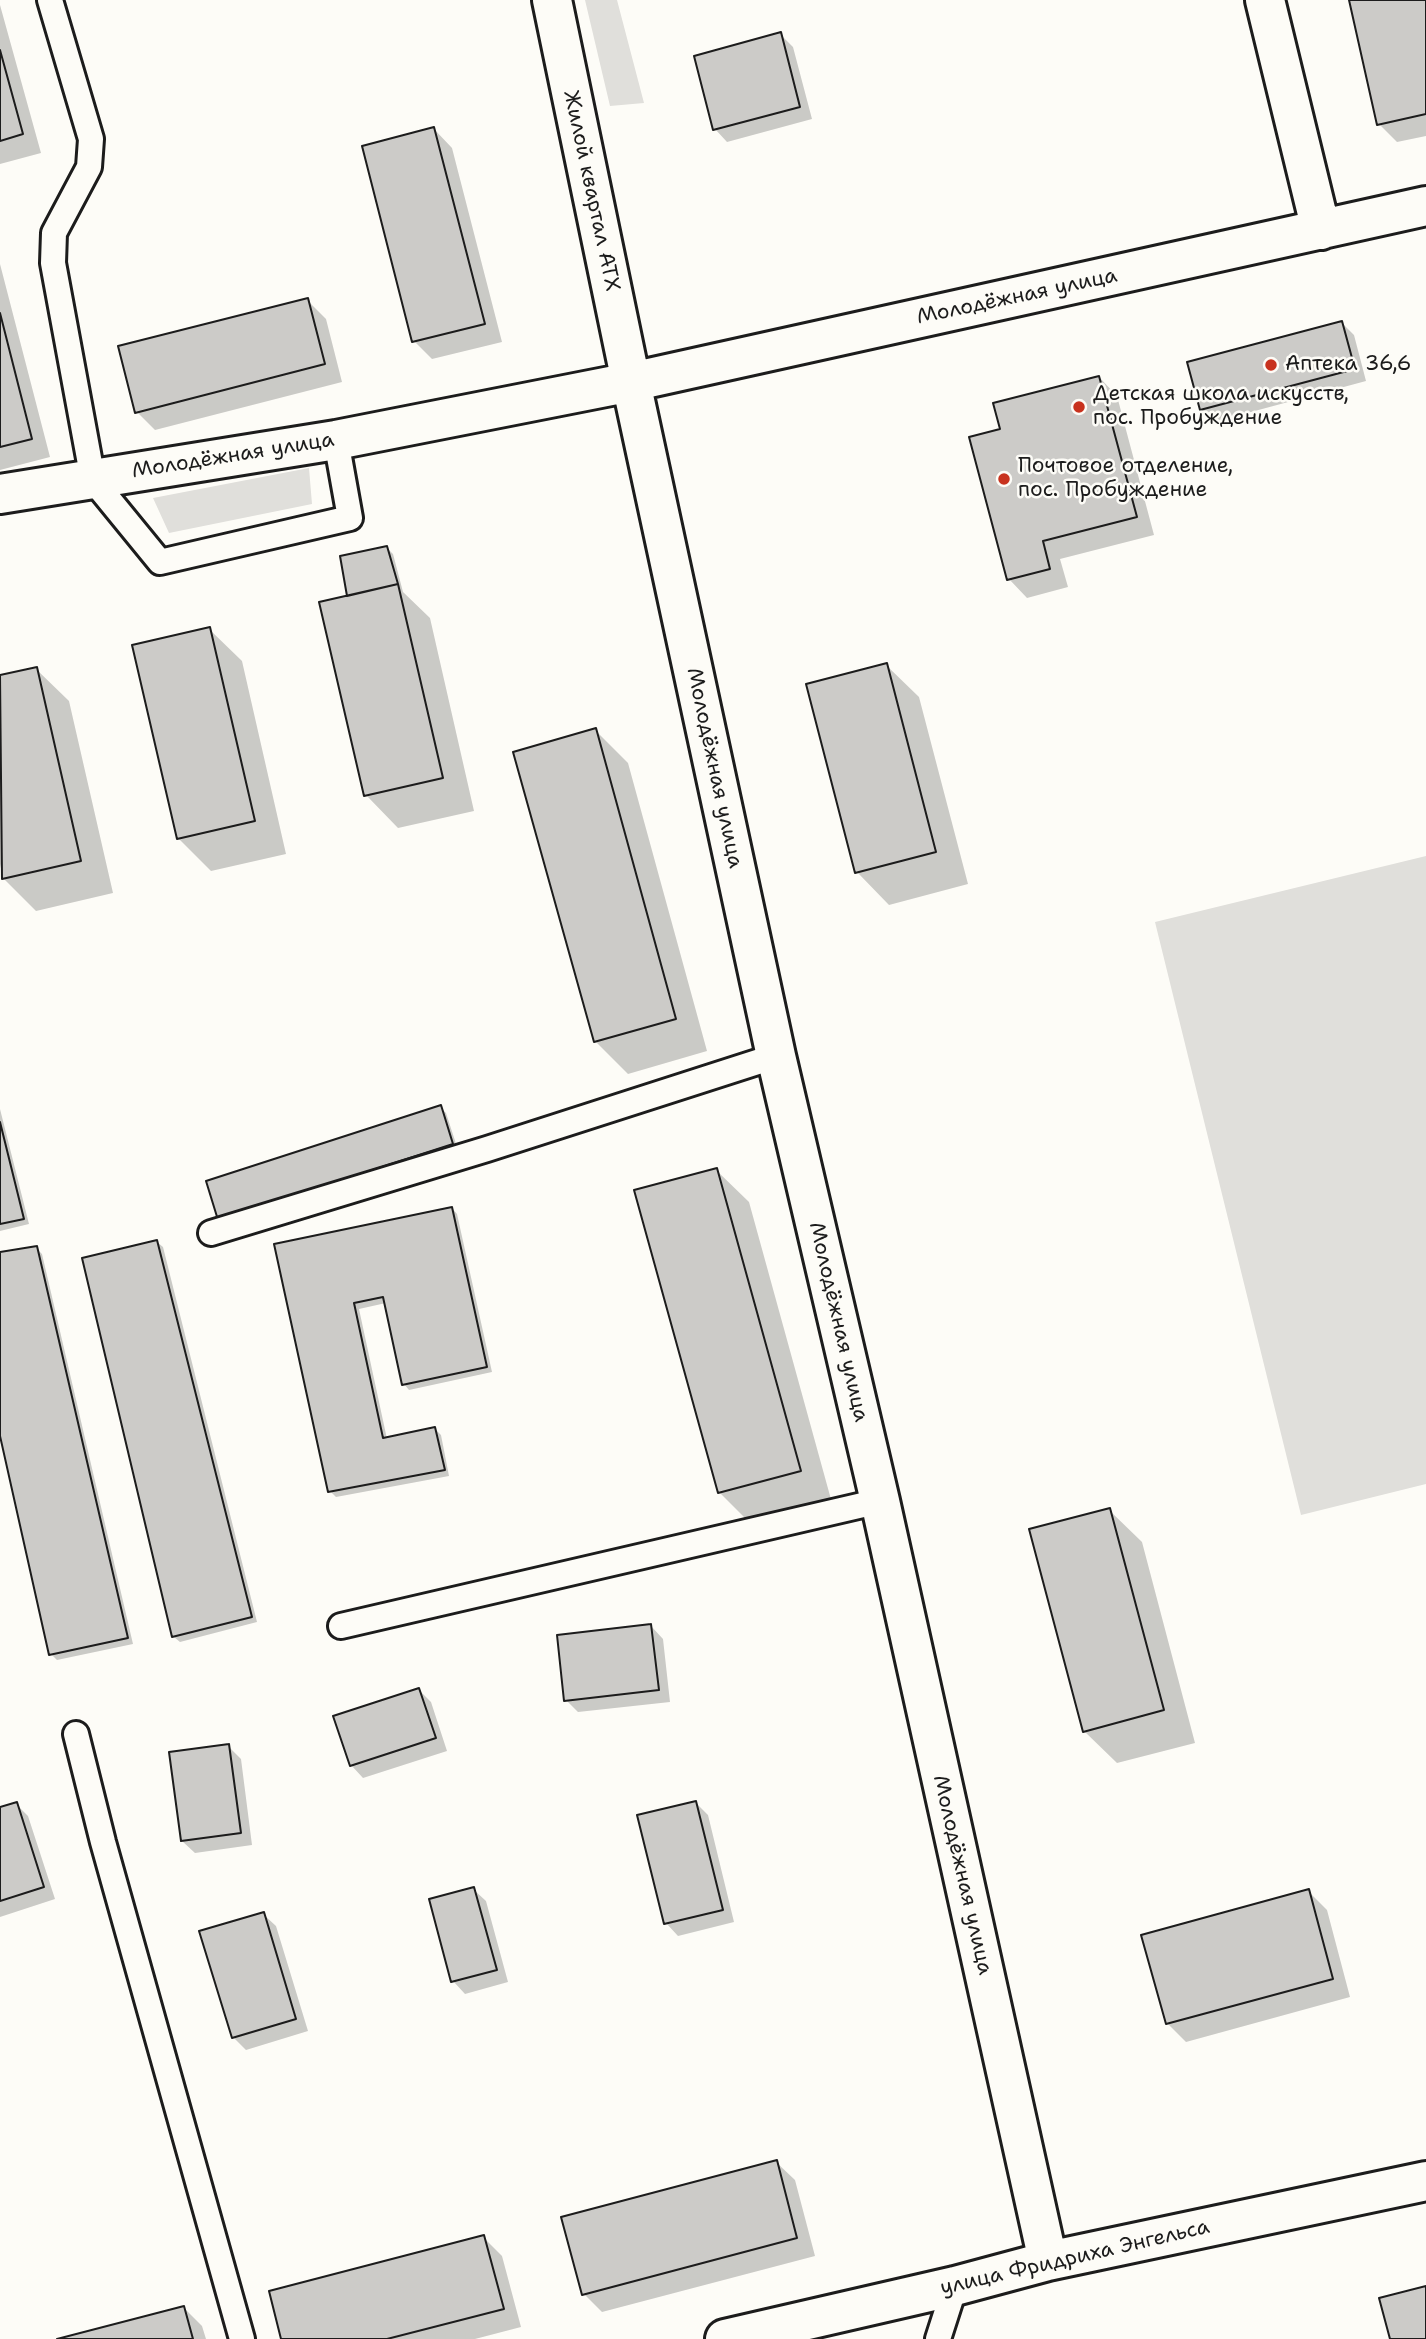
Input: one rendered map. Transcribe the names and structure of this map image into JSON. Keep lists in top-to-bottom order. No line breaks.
{"streets":{"street":["Жилой квартал АТХ","Молодёжная улица","улица Фридриха Энгельса"]},"crossings":[["Жилой квартал АТХ","Молодёжная улица"],["Молодёжная улица","улица Фридриха Энгельса"]],"places":["Аптека 36,6","Детская школа искусств, пос. Пробуждение","Почтовое отделение, пос. Пробуждение"]}
